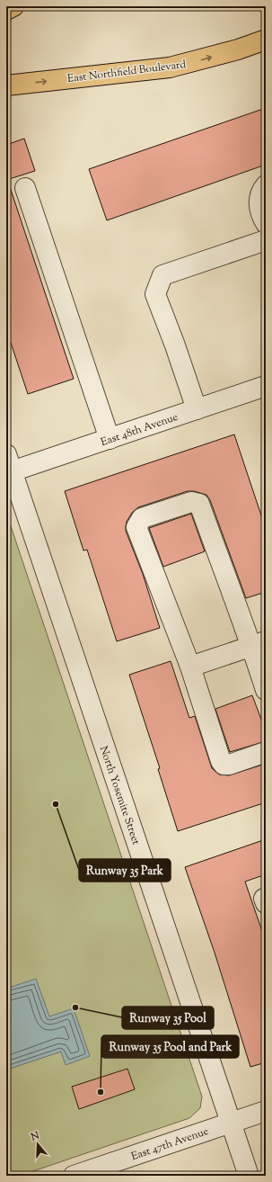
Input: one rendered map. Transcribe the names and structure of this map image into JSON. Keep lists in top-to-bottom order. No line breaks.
{"streets":{"main road":["East Northfield Boulevard"],"street":["East 48th Avenue","North Yosemite Street","East 47th Avenue"]},"crossings":[["East 48th Avenue","North Yosemite Street"],["North Yosemite Street","East 47th Avenue"]],"one_way":["East Northfield Boulevard"],"places":["Runway 35 Park","Runway 35 Pool","Runway 35 Pool and Park"],"north":"top"}
